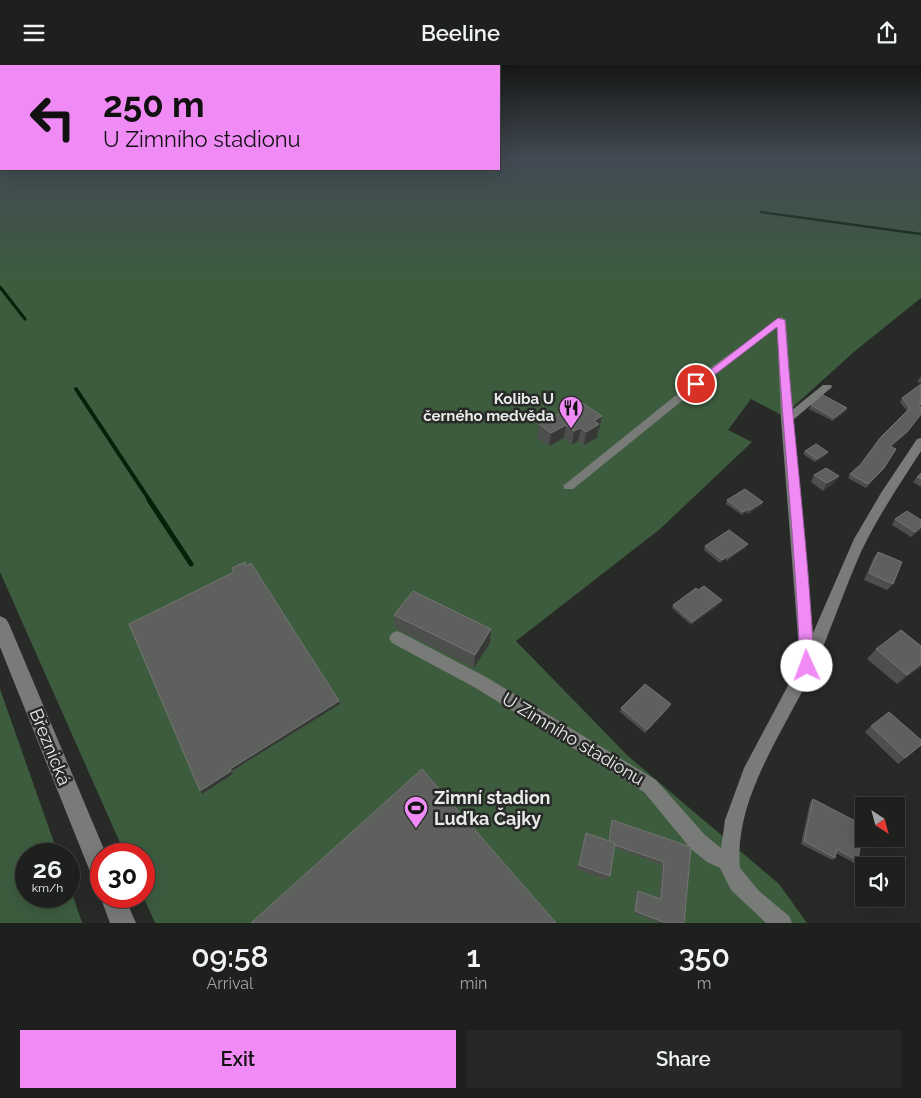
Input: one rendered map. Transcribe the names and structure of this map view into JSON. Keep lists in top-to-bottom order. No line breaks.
{"streets":{"main road":["Březnická"],"street":["U Zimního stadionu"]},"places":{"restaurant":["Koliba U černého medvěda"],"sports":["Zimní stadion Luďka Čajky"]},"north":"bottom right","page":{"header":"Beeline","turn":["250 m","U Zimního stadionu"],"speed":"26 km/h","limit":"30","eta":["09:58","Arrival","1","min","350","m"],"buttons":["Exit","Share"]}}
